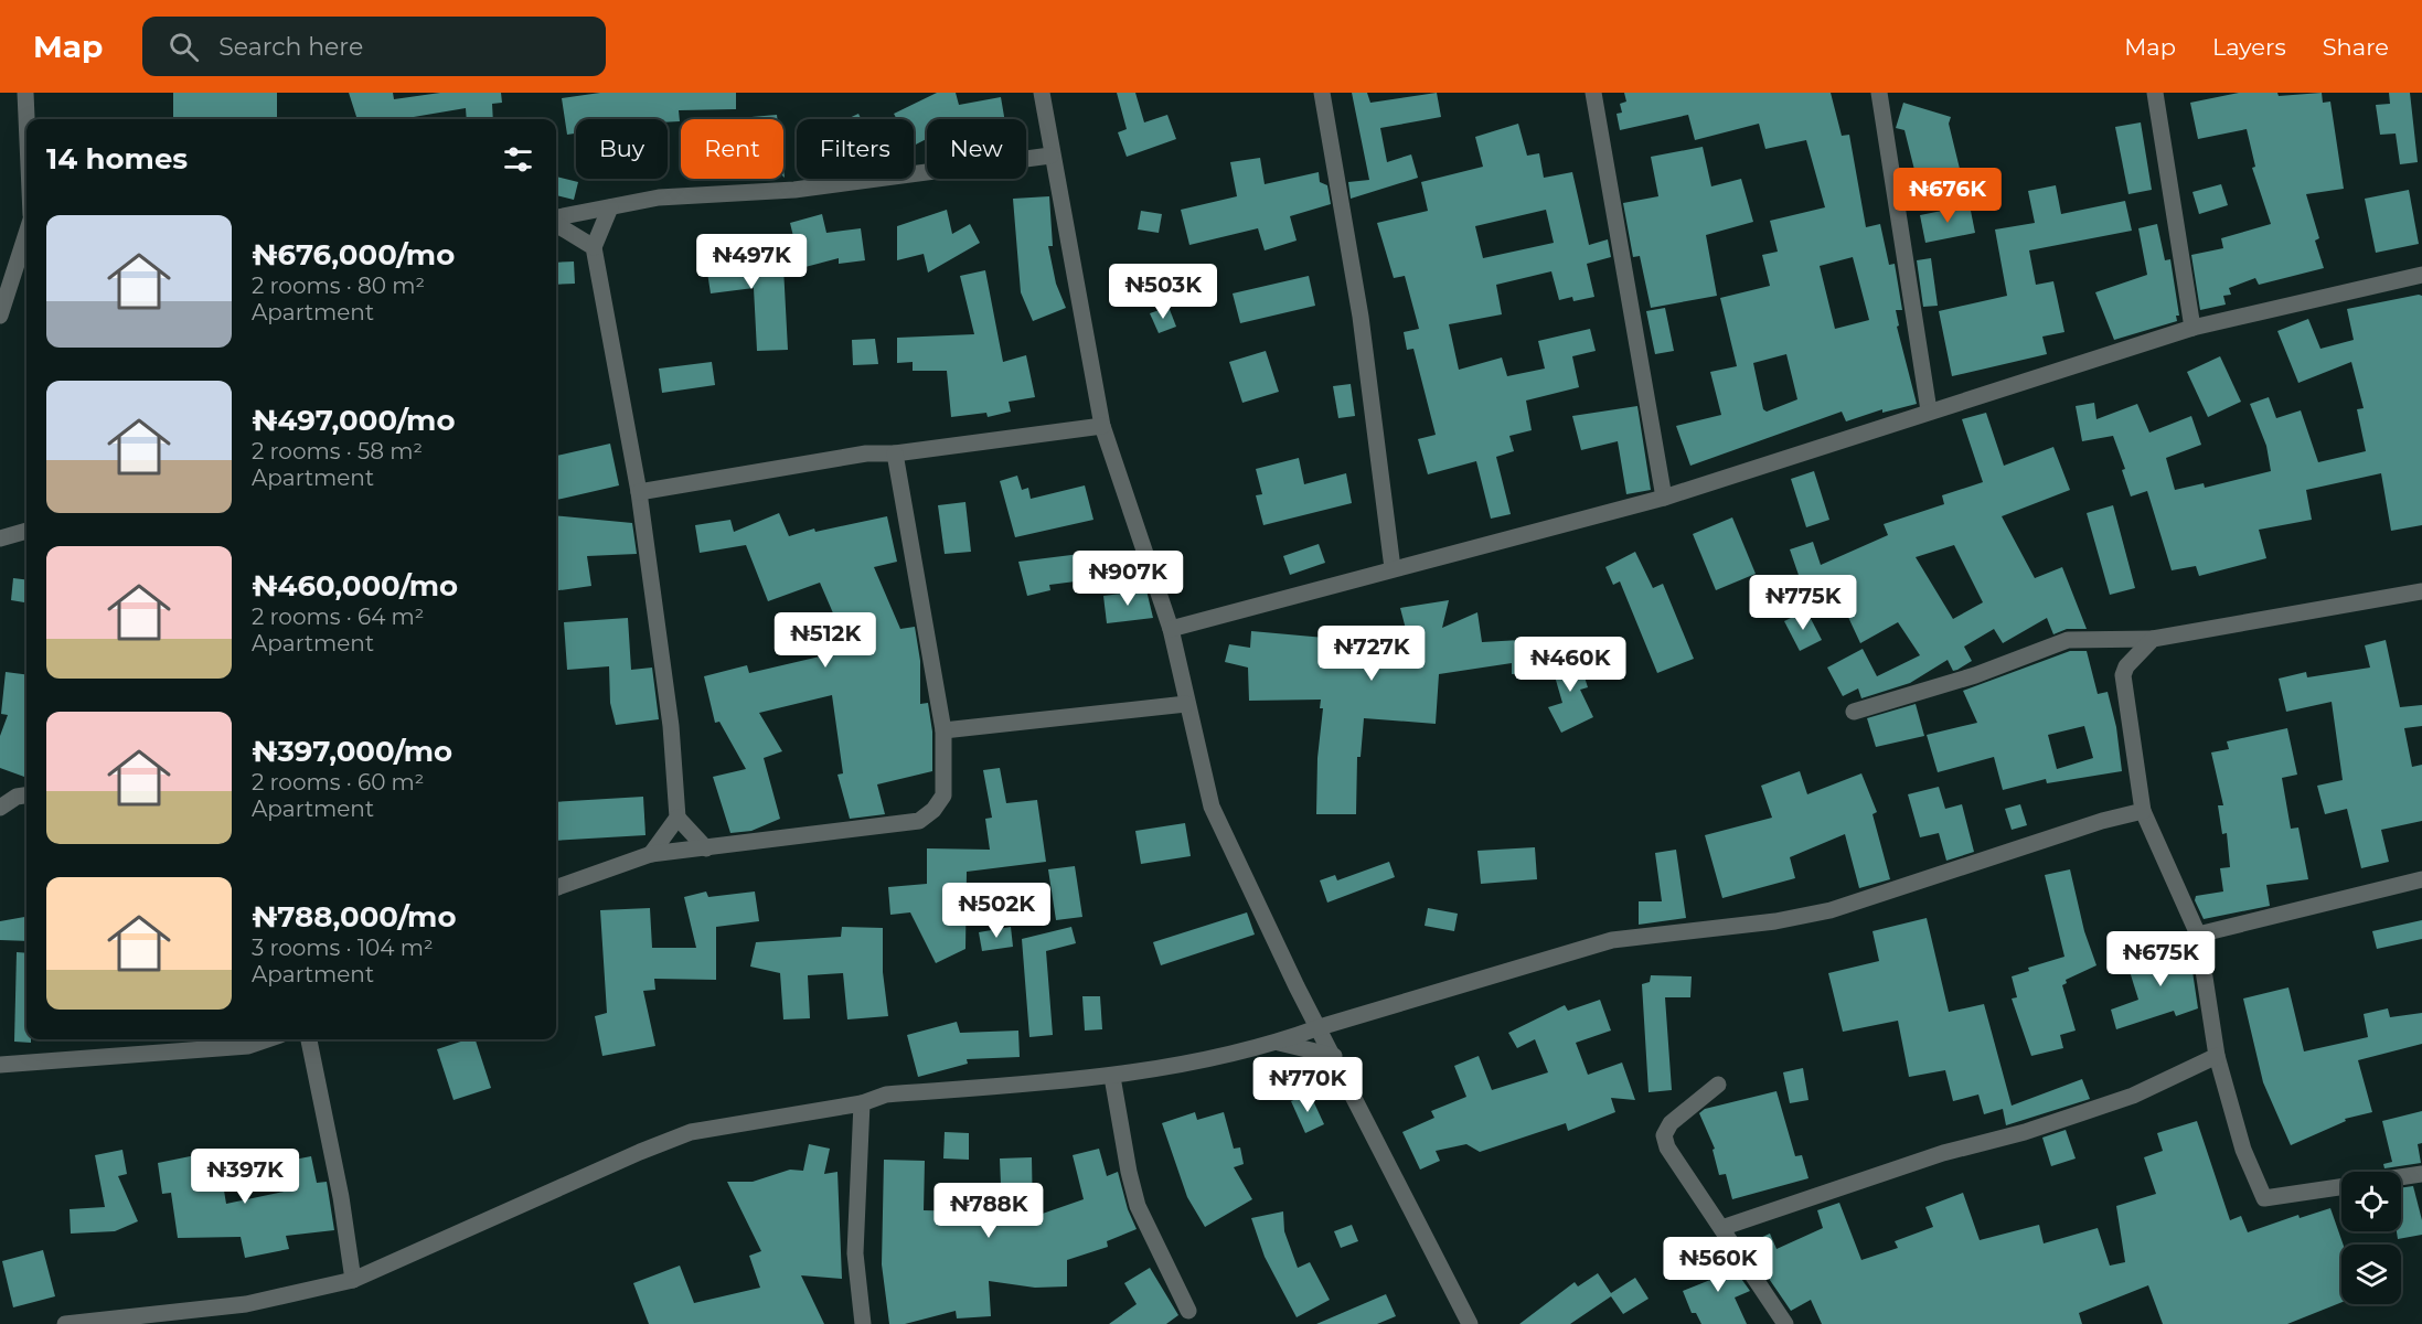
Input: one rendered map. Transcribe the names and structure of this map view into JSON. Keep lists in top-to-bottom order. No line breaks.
{"page":{"header":"Map","search":"Search here","nav":["Map","Layers","Share"],"chip":["Buy","Rent","Filters","New"],"heading":"14 homes","price":["₦676K","₦497K","₦503K","₦907K","₦775K","₦512K","₦727K","₦460K","₦502K","₦675K","₦770K","₦397K","₦788K","₦560K"],"list":[{"name":"₦676,000/mo","note":"2 rooms · 80 m² · Apartment"},{"name":"₦497,000/mo","note":"2 rooms · 58 m² · Apartment"},{"name":"₦460,000/mo","note":"2 rooms · 64 m² · Apartment"},{"name":"₦397,000/mo","note":"2 rooms · 60 m² · Apartment"},{"name":"₦788,000/mo","note":"3 rooms · 104 m² · Apartment"}]}}
